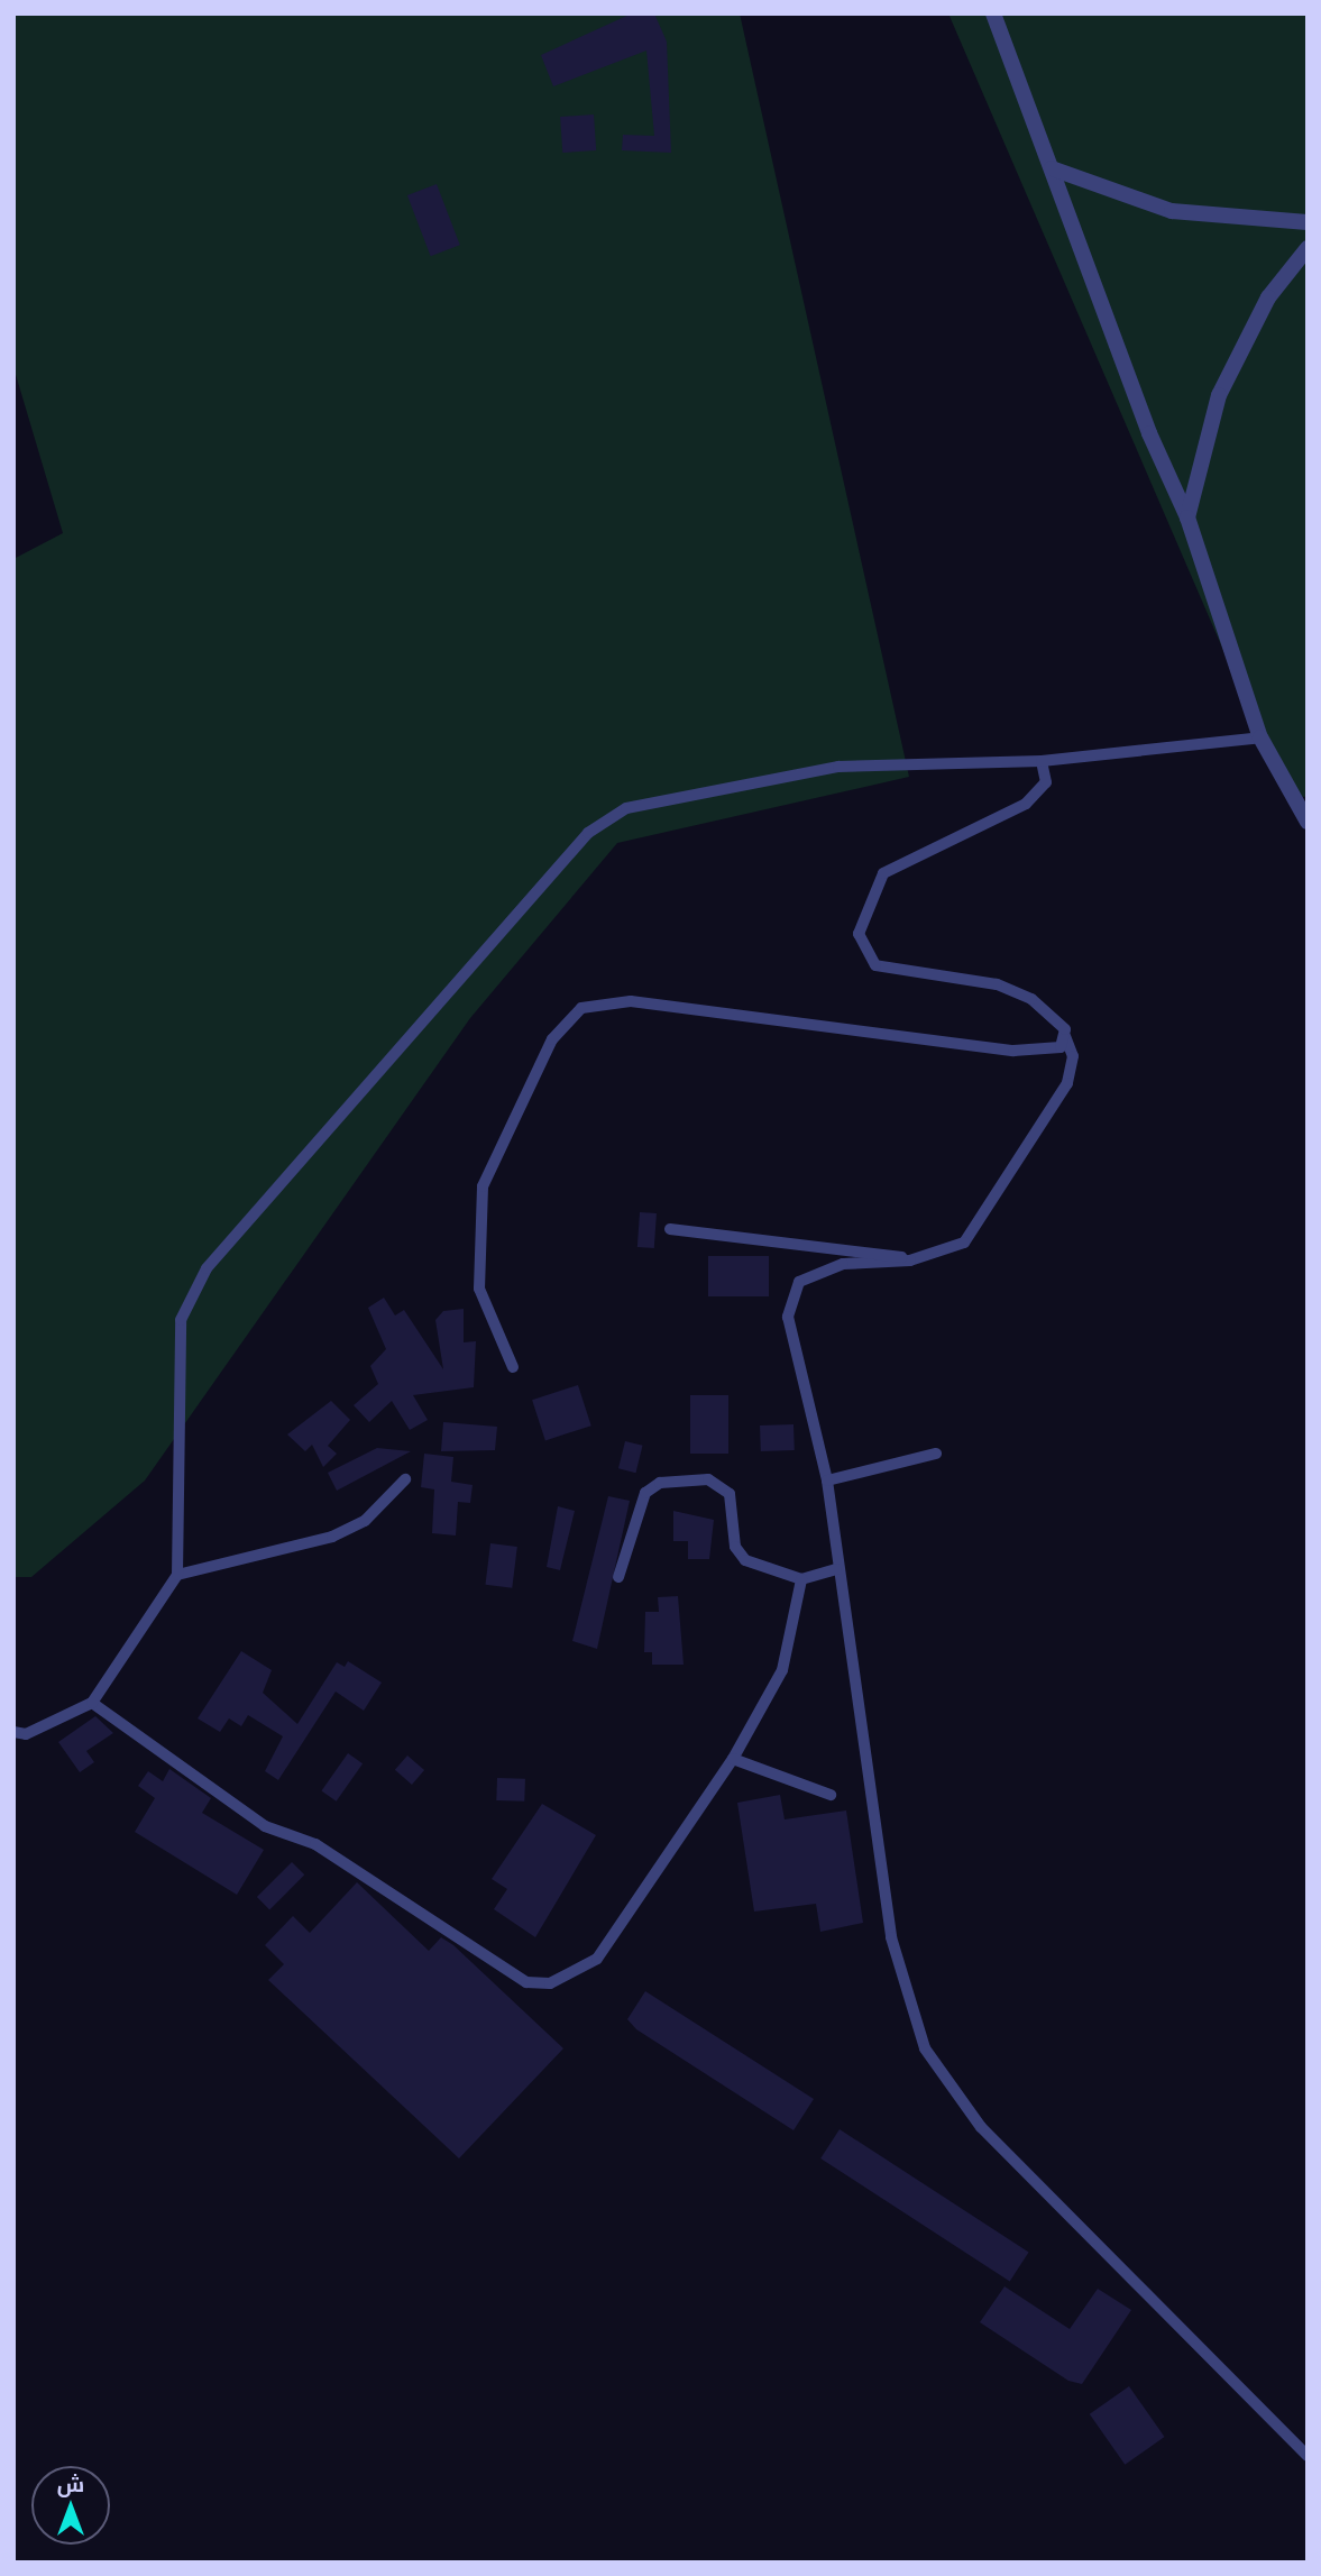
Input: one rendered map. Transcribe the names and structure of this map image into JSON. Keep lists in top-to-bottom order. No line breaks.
{"north":"top"}
